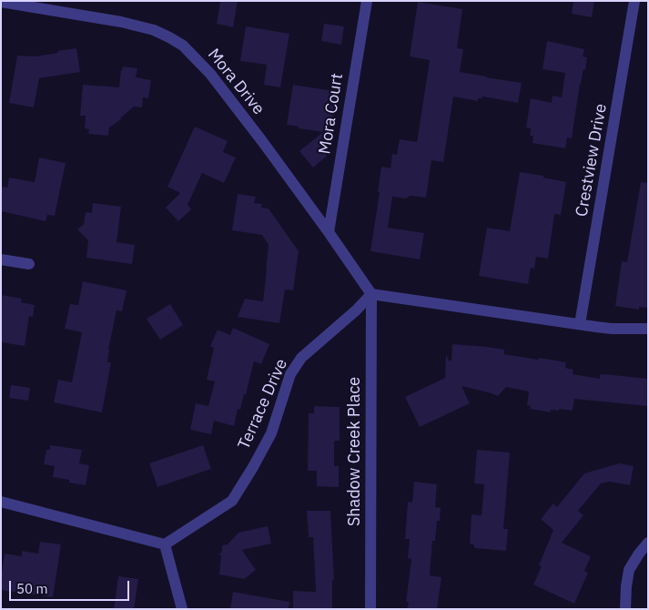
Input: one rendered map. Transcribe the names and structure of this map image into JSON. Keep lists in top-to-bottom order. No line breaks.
{"streets":{"street":["Mora Drive","Mora Court","Crestview Drive","Terrace Drive","Shadow Creek Place"]},"crossings":[["Mora Drive","Mora Court"],["Mora Drive","Terrace Drive"],["Mora Drive","Shadow Creek Place"],["Terrace Drive","Shadow Creek Place"]],"scale_bar":"50 m"}
